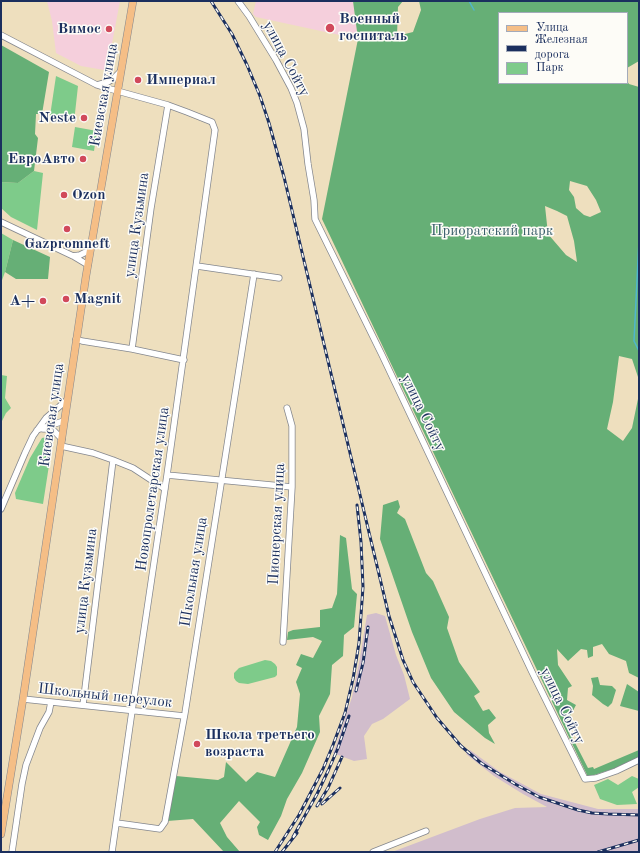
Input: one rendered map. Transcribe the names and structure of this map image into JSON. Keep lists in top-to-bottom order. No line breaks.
{"streets":{"main road":["Киевская улица"],"street":["улица Сойту","улица Кузьмина","Новопролетарская улица","Пионерская улица","Школьная улица","Школьный переулок"]},"crossings":[["Киевская улица","Школьный переулок"],["улица Кузьмина","Новопролетарская улица"],["улица Кузьмина","Школьный переулок"],["Новопролетарская улица","Школьная улица"],["Новопролетарская улица","Школьный переулок"],["Школьная улица","Школьный переулок"]],"parks":["Приоратский парк"],"places":["Военный госпиталь","Вимос","Империал","Neste","ЕвроАвто","Ozon","Gazpromneft","Magnit","А+","Школа третьего возраста"],"legend":["Улица","Железная дорога","Парк"]}
